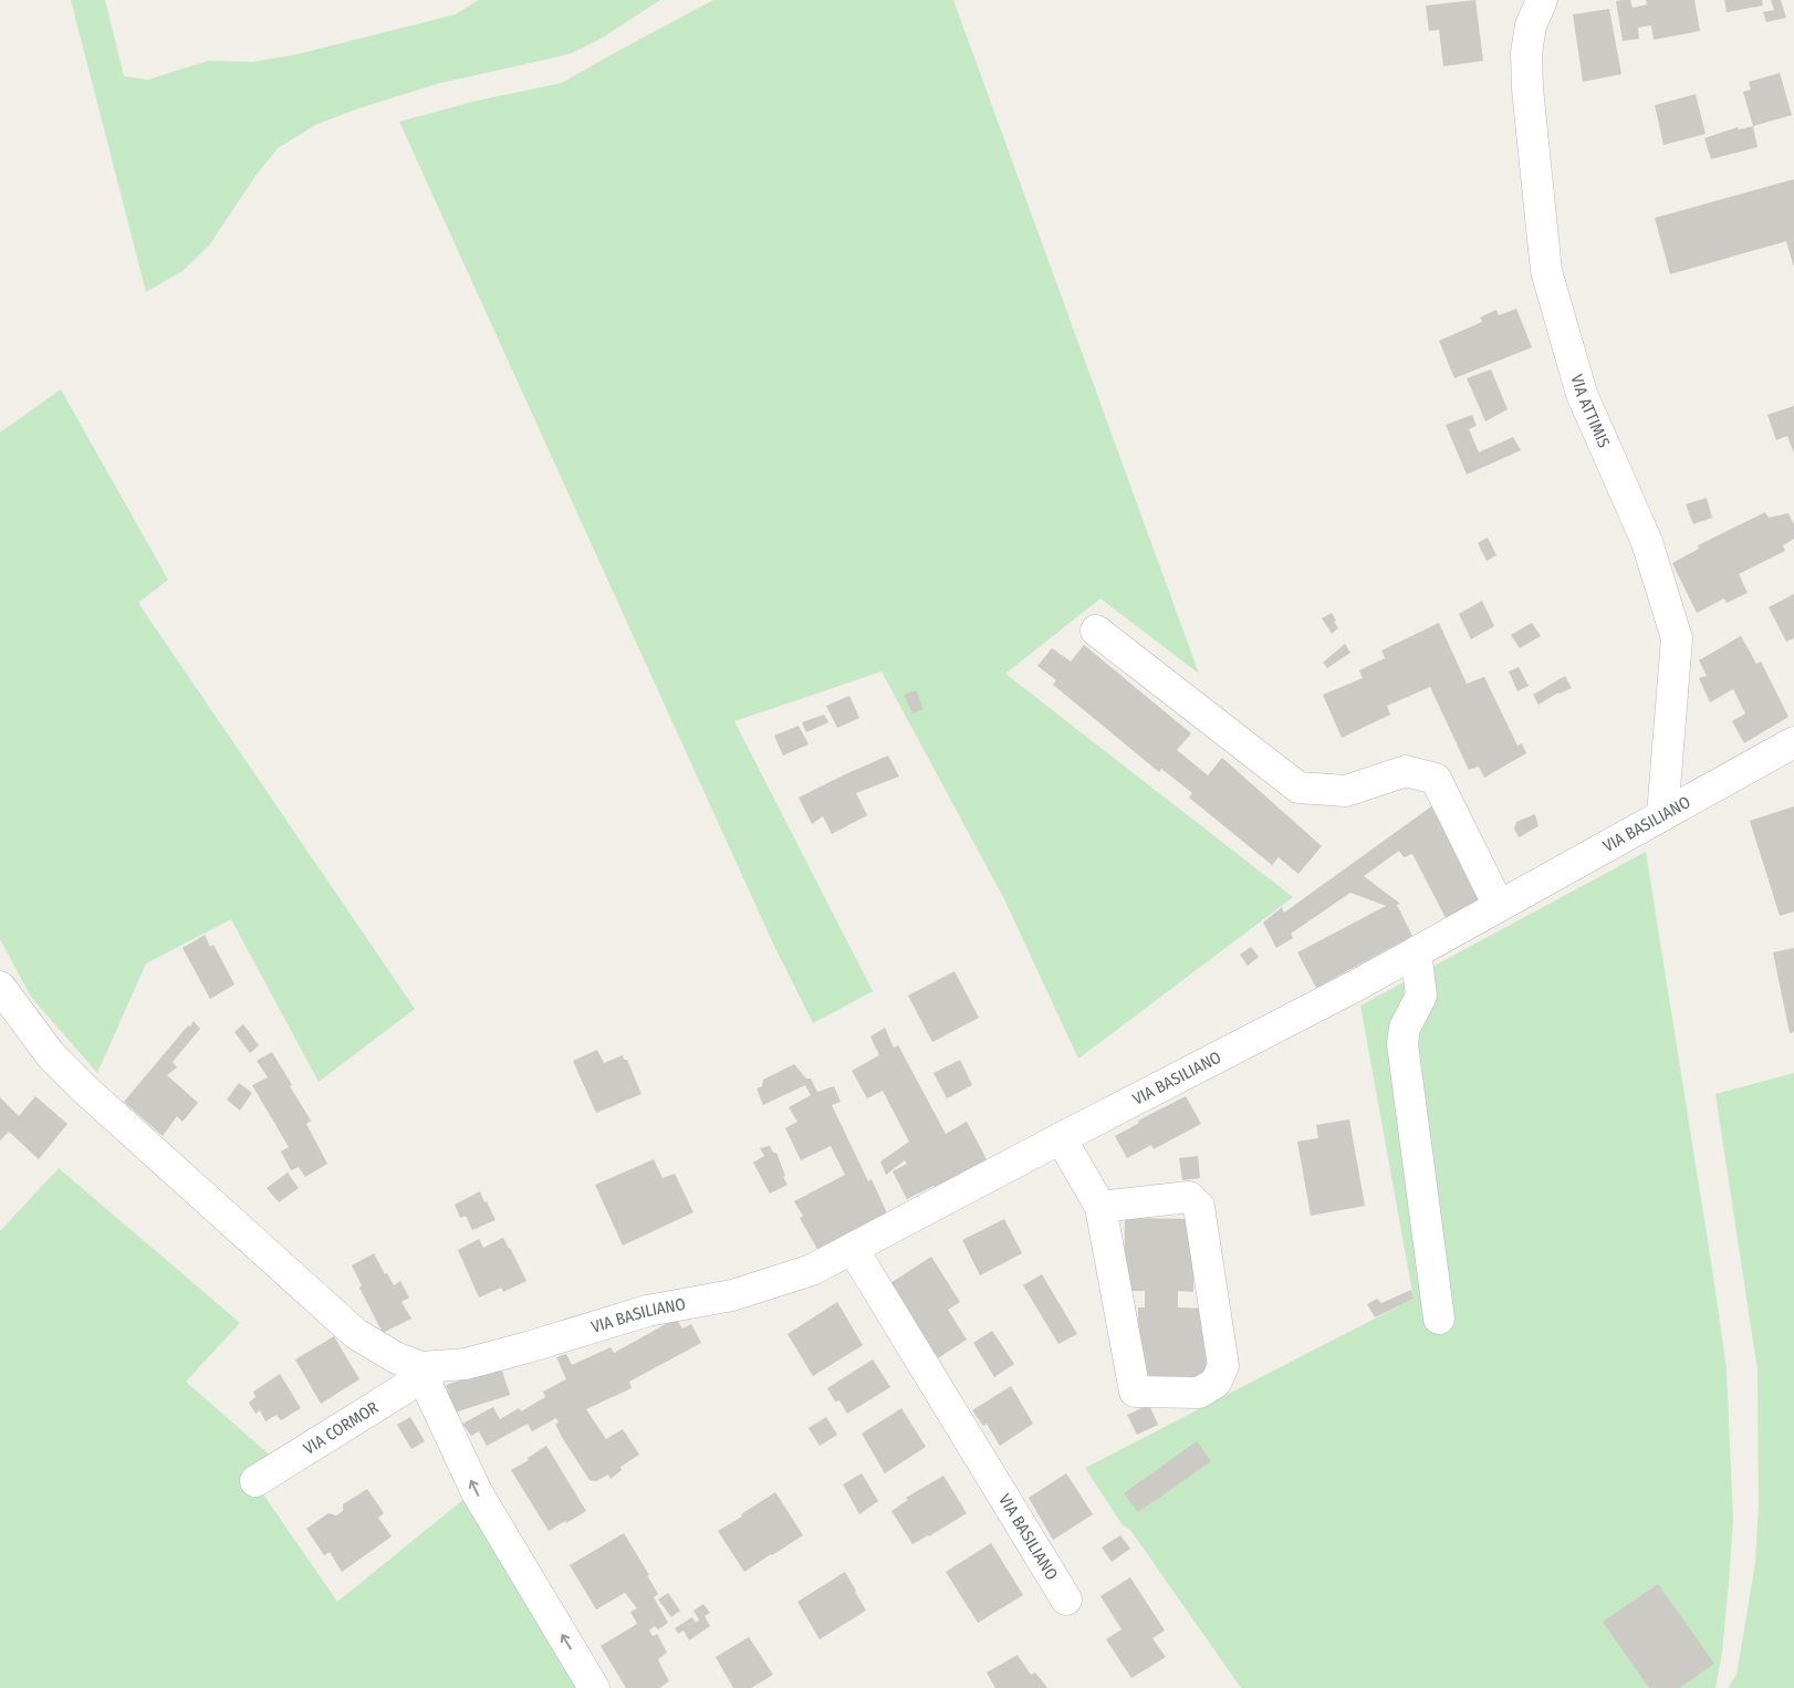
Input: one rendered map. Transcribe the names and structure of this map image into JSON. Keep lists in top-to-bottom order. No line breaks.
{"streets":{"street":["VIA ATTIMIS","VIA BASILIANO","VIA CORMOR"]},"crossings":[["VIA ATTIMIS","VIA BASILIANO"],["VIA BASILIANO","VIA CORMOR"]]}
